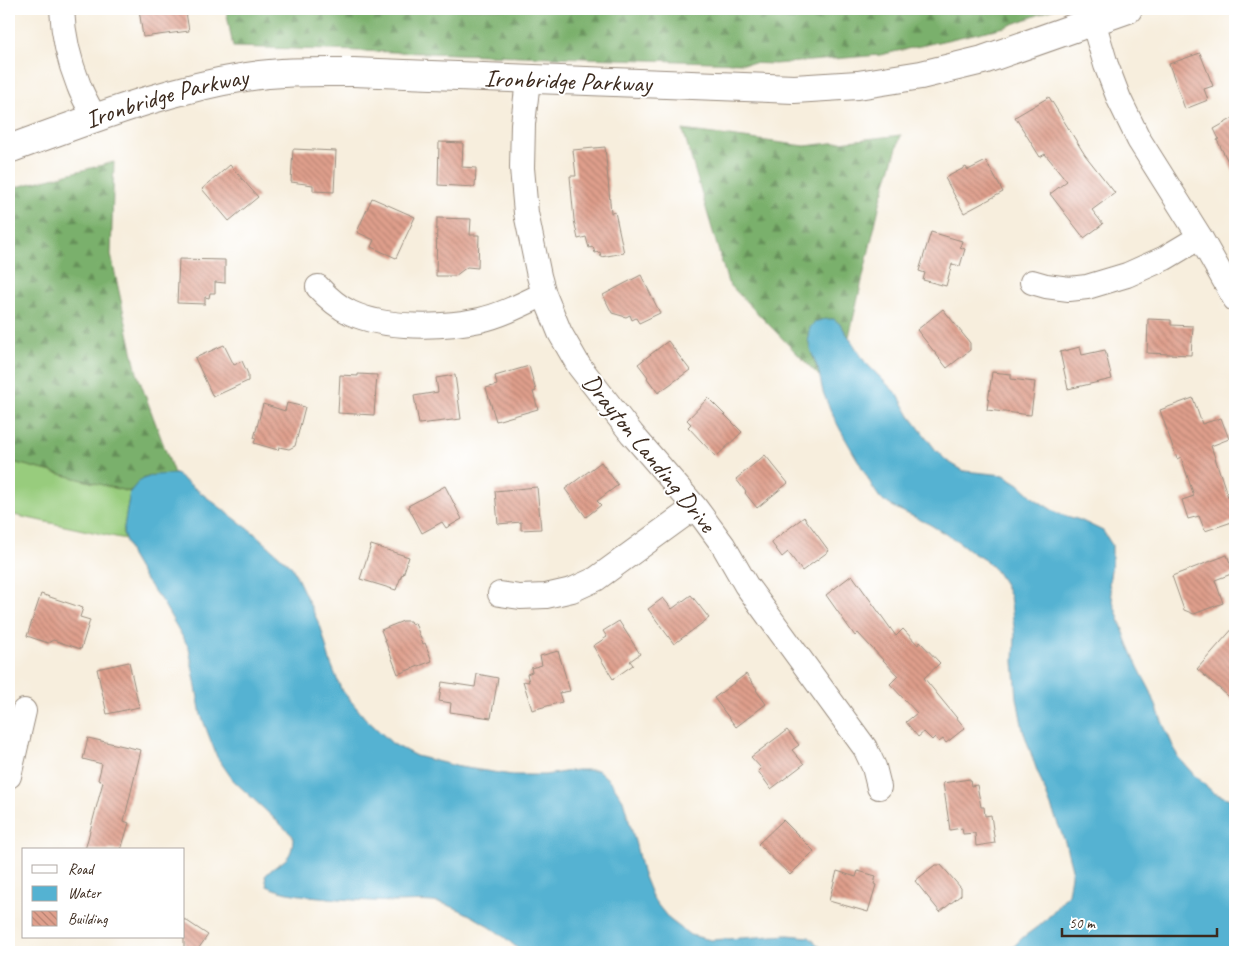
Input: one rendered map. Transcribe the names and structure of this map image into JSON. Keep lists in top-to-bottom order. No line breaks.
{"streets":{"street":["Ironbridge Parkway","Drayton Landing Drive"]},"crossings":[["Ironbridge Parkway","Drayton Landing Drive"]],"legend":["Road","Water","Building"],"scale_bar":"50 m"}
